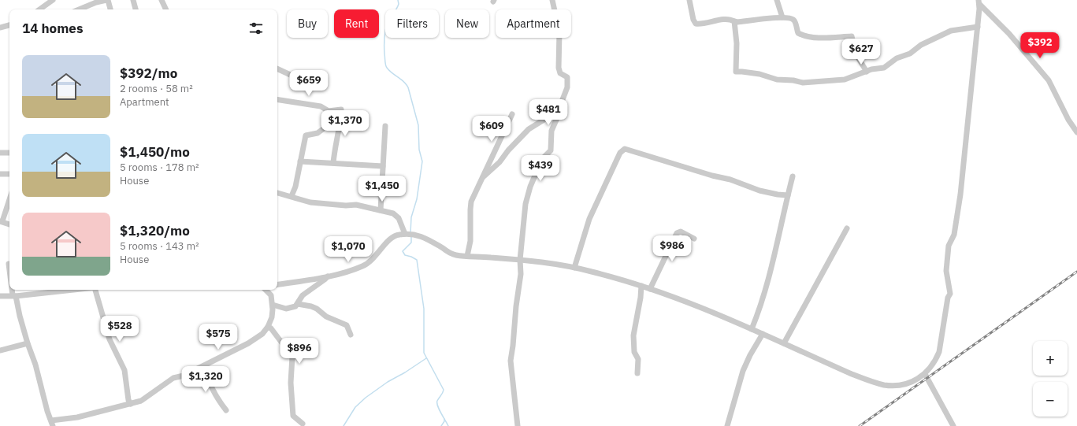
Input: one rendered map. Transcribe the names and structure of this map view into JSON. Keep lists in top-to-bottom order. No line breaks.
{"page":{"chip":["Buy","Rent","Filters","New","Apartment"],"heading":"14 homes","price":["$392","$627","$659","$481","$1,370","$609","$439","$1,450","$986","$1,070","$528","$575","$896","$1,320"],"list":[{"name":"$392/mo","note":"2 rooms · 58 m² · Apartment"},{"name":"$1,450/mo","note":"5 rooms · 178 m² · House"},{"name":"$1,320/mo","note":"5 rooms · 143 m² · House"}],"map_buttons":["+","−"]}}
